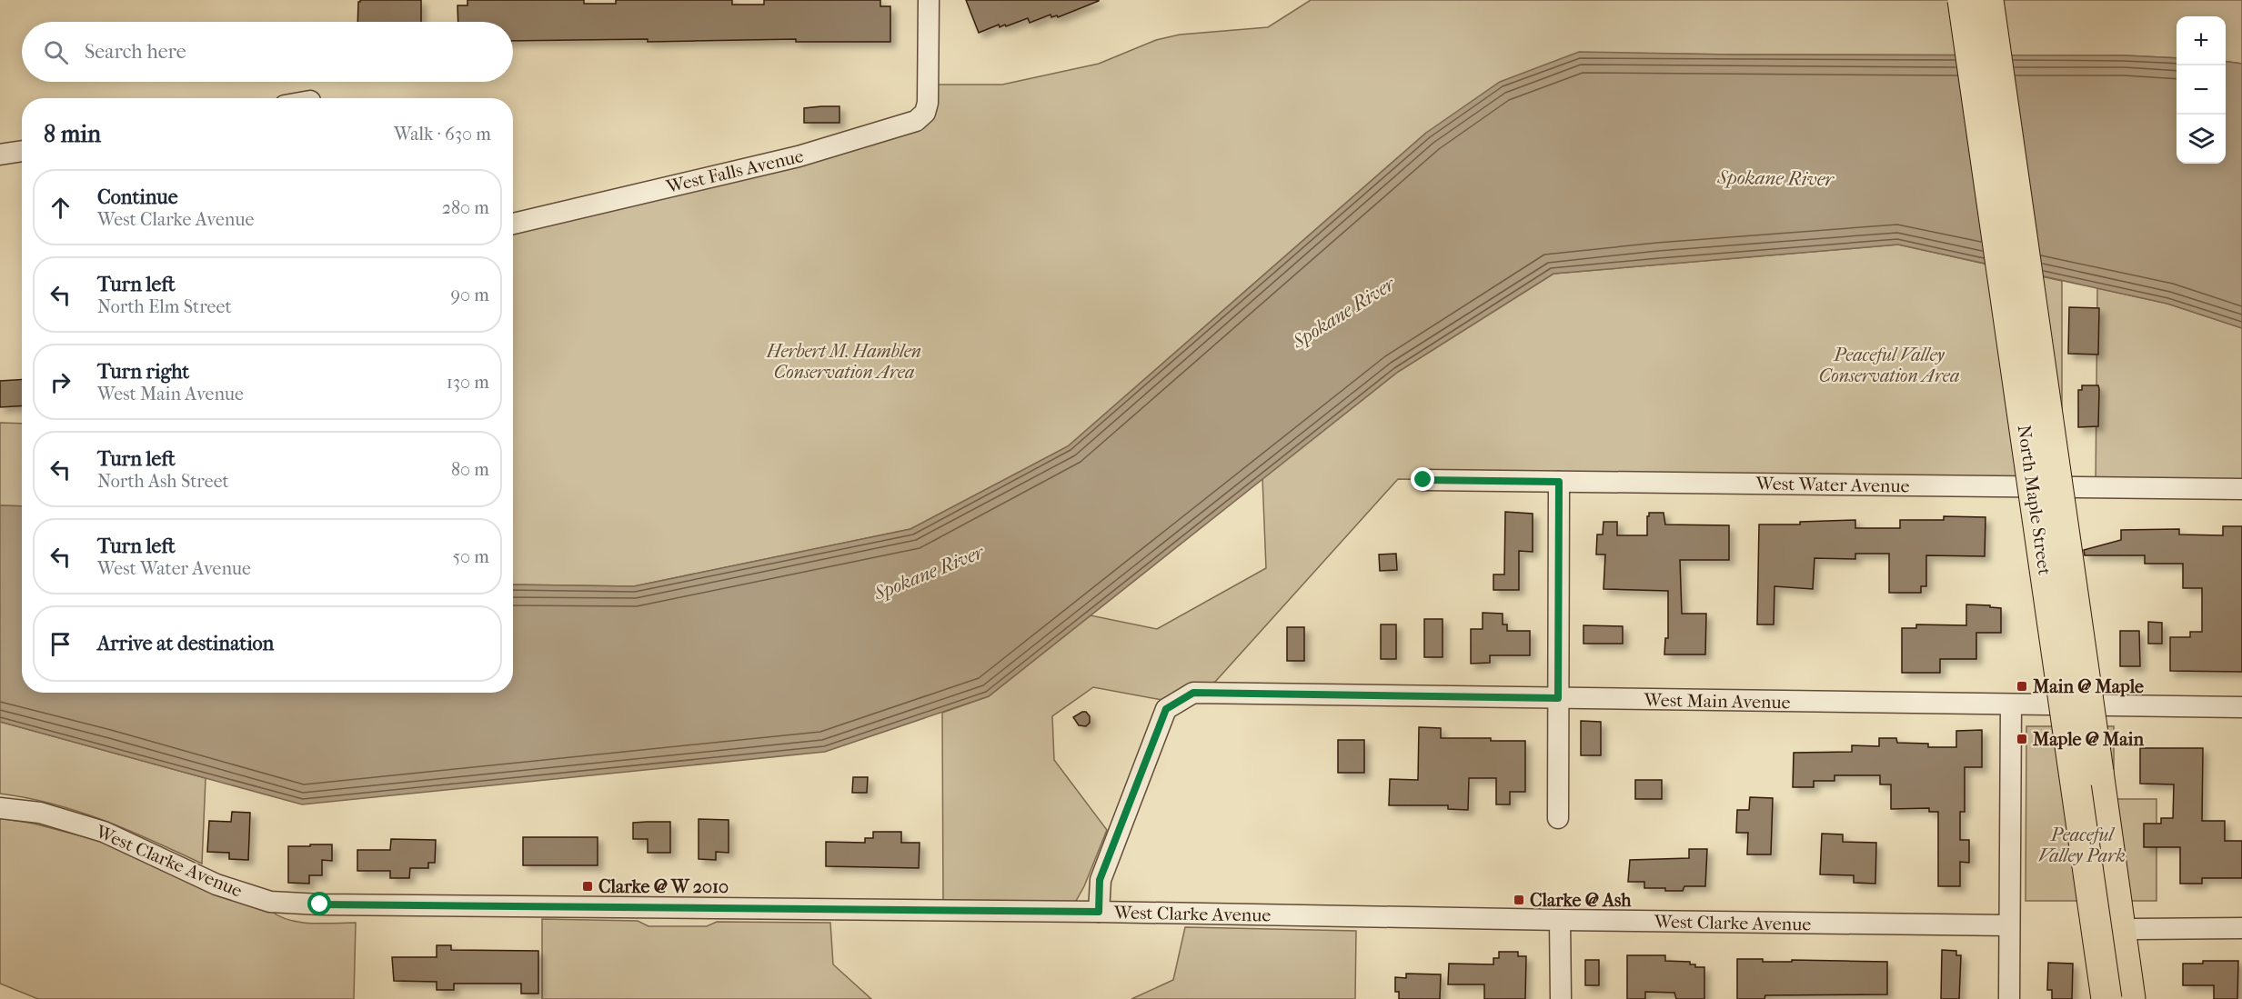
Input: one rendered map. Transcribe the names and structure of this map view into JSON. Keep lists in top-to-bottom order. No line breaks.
{"streets":{"main road":["North Maple Street"],"street":["West Falls Avenue","West Water Avenue","West Main Avenue","West Clarke Avenue"]},"crossings":[["West Main Avenue","West Clarke Avenue"]],"water":["Spokane River"],"parks":["Herbert M. Hamblen Conservation Area","Peaceful Valley Conservation Area","Peaceful Valley Park"],"places":{"transit":["Main @ Maple","Maple @ Main","Clarke @ W 2010","Clarke @ Ash"]},"page":{"map_buttons":["+","−"],"search":"Search here","heading":["8 min","Walk · 630 m"],"list":[["Continue","West Clarke Avenue","280 m"],["Turn left","North Elm Street","90 m"],["Turn right","West Main Avenue","130 m"],["Turn left","North Ash Street","80 m"],["Turn left","West Water Avenue","50 m"],"Arrive at destination"]}}
